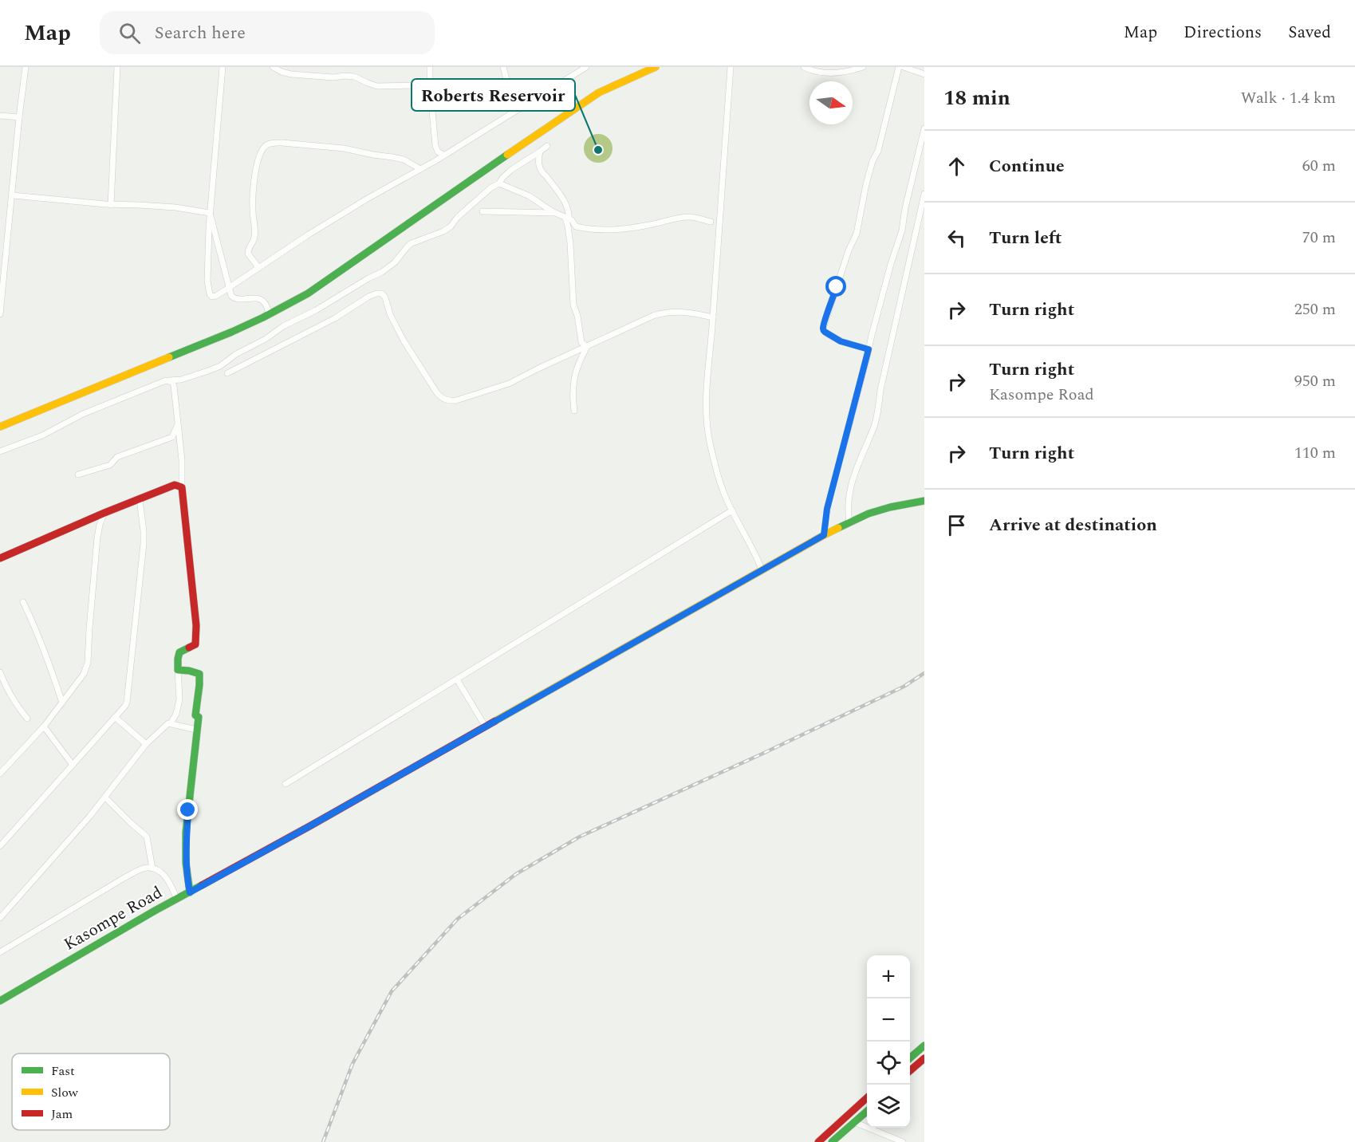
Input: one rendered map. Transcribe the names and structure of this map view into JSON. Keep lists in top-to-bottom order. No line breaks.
{"streets":{"main road":["Kasompe Road"]},"places":["Roberts Reservoir"],"legend":["Fast","Slow","Jam"],"north":"right","page":{"header":"Map","search":"Search here","nav":["Map","Directions","Saved"],"heading":["18 min","Walk · 1.4 km"],"list":[["Continue","60 m"],["Turn left","70 m"],["Turn right","250 m"],["Turn right","Kasompe Road","950 m"],["Turn right","110 m"],"Arrive at destination"],"map_buttons":["+","−"]}}
